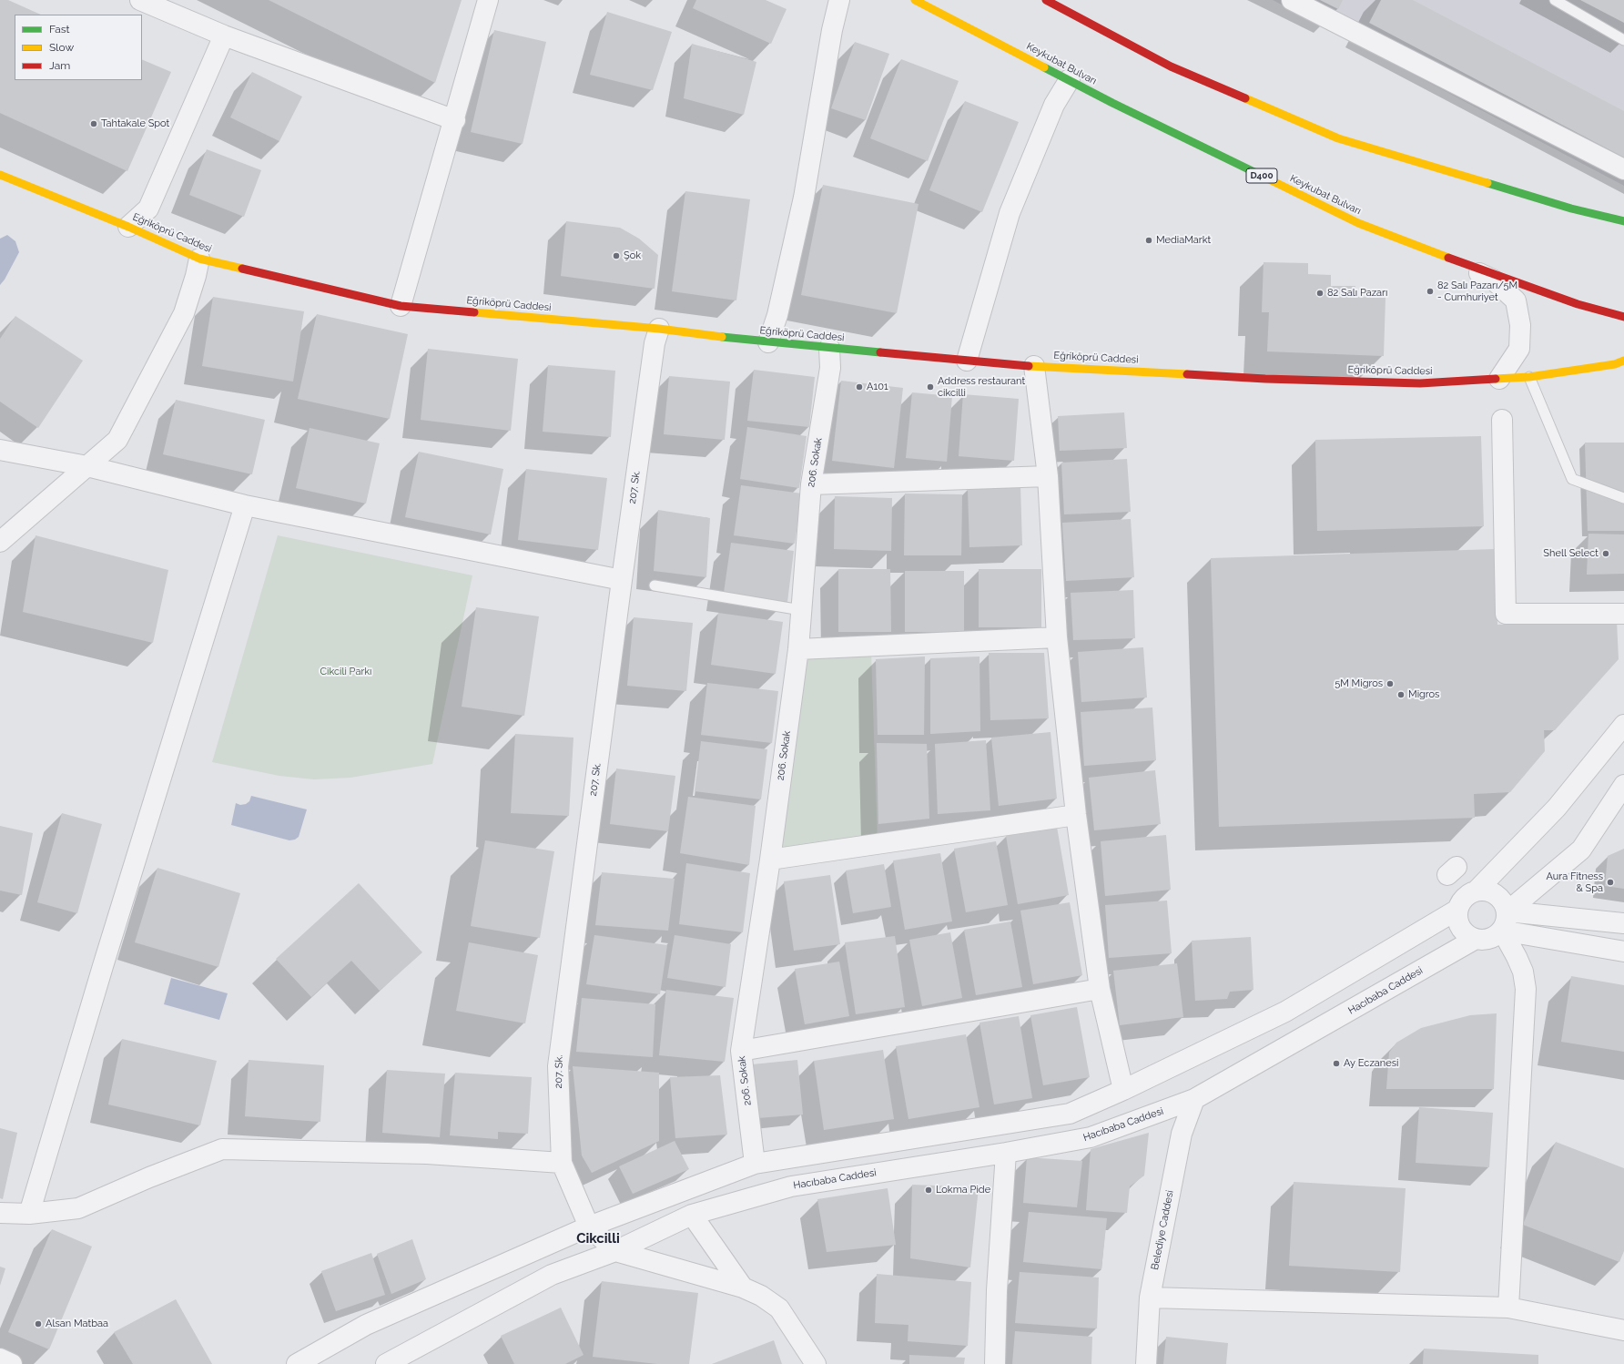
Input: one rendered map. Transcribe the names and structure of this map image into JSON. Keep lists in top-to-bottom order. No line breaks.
{"streets":{"main road":["Keykubat Bulvarı","D400","Eğriköprü Caddesi"],"street":["206. Sokak","207. Sk.","Hacıbaba Caddesi","Belediye Caddesi"]},"crossings":[["Eğriköprü Caddesi","206. Sokak"],["Eğriköprü Caddesi","207. Sk."],["Hacıbaba Caddesi","Belediye Caddesi"]],"districts":["Cikcilli"],"parks":["Cikcili Parkı"],"places":["Tahtakale Spot","MediaMarkt","Şok","82 Salı Pazarı/5M - Cumhuriyet","82 Salı Pazarı","A101","Address restaurant cikcilli","Shell Select","5M Migros","Migros","Aura Fitness & Spa","Ay Eczanesi","Lokma Pide","Alsan Matbaa"],"legend":["Fast","Slow","Jam"]}
